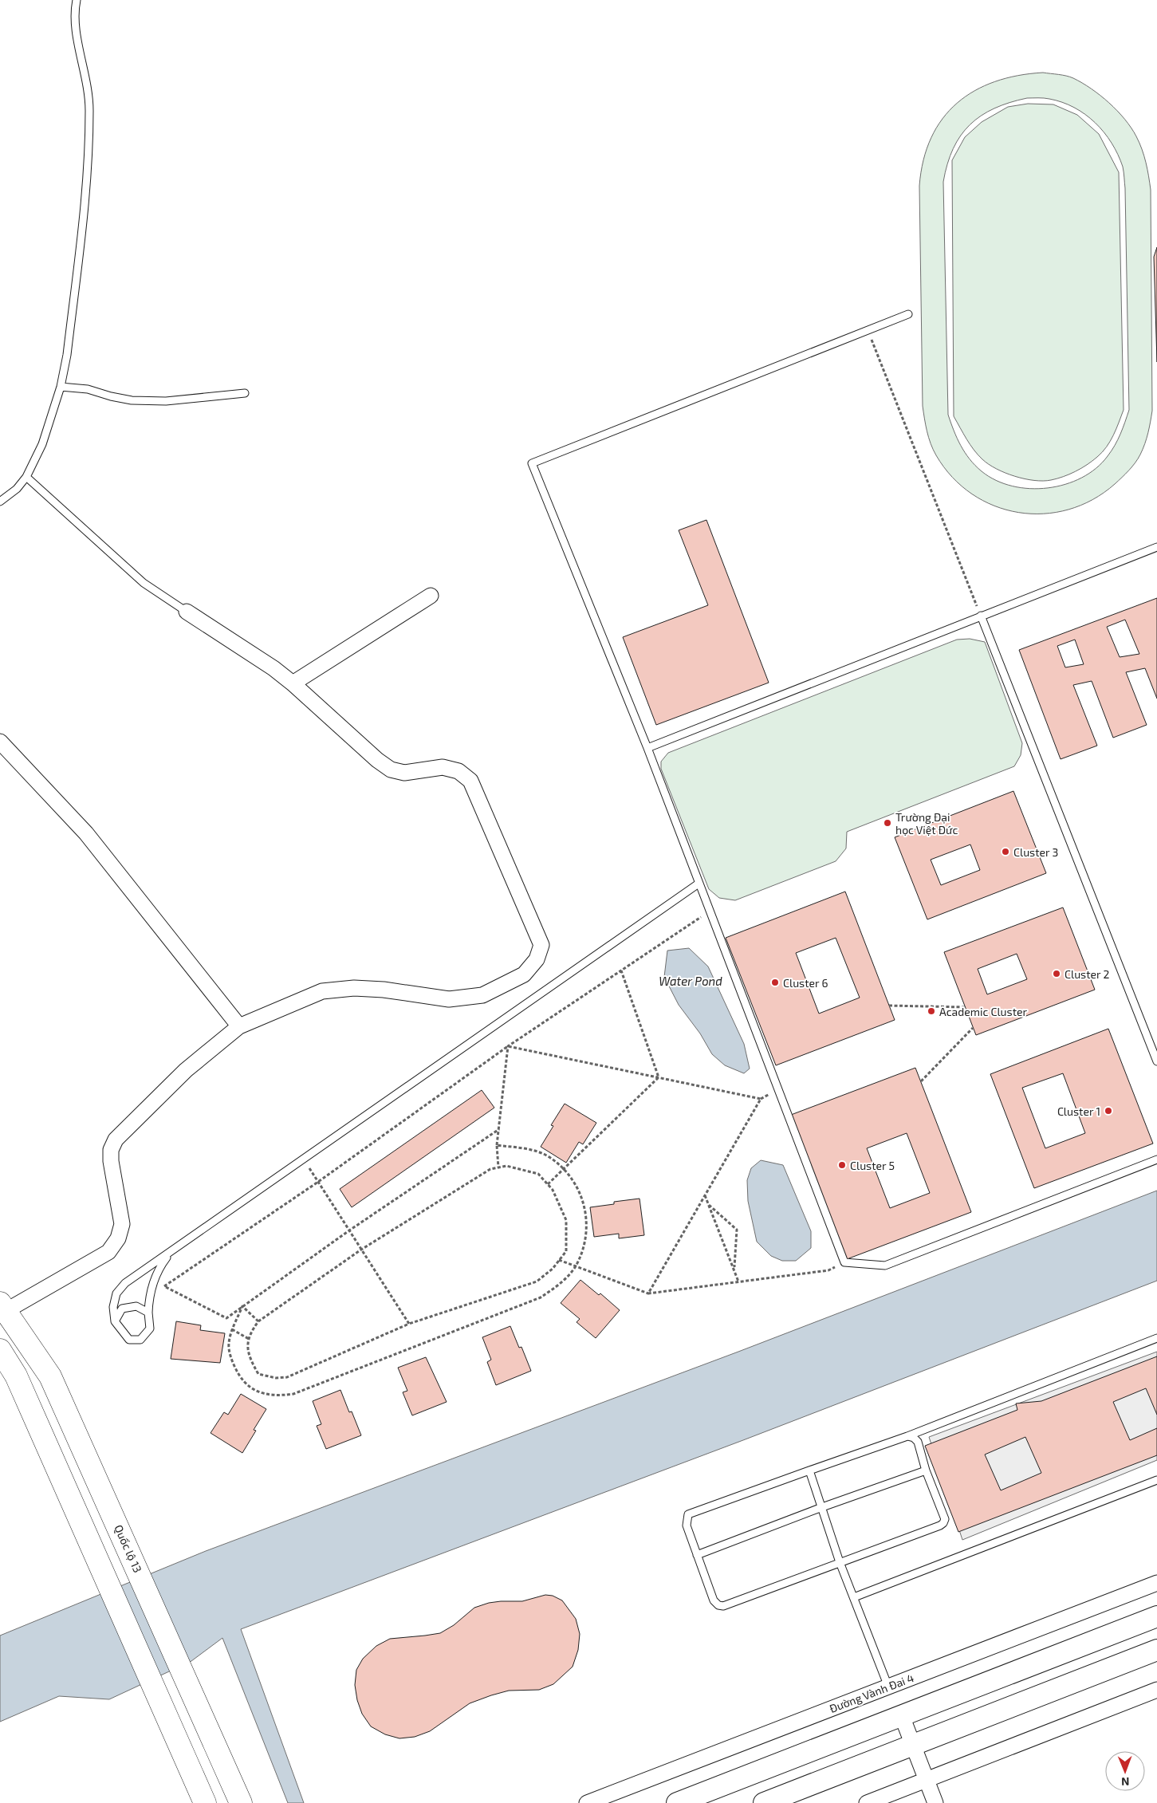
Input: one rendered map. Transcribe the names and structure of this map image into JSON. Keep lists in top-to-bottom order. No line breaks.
{"streets":{"highway":["Quốc lộ 13"],"street":["Đường Vành Đai 4"]},"water":["Water Pond"],"places":["Trường Đại học Việt Đức","Cluster 3","Cluster 2","Cluster 6","Academic Cluster","Cluster 1","Cluster 5"],"north":"bottom"}
